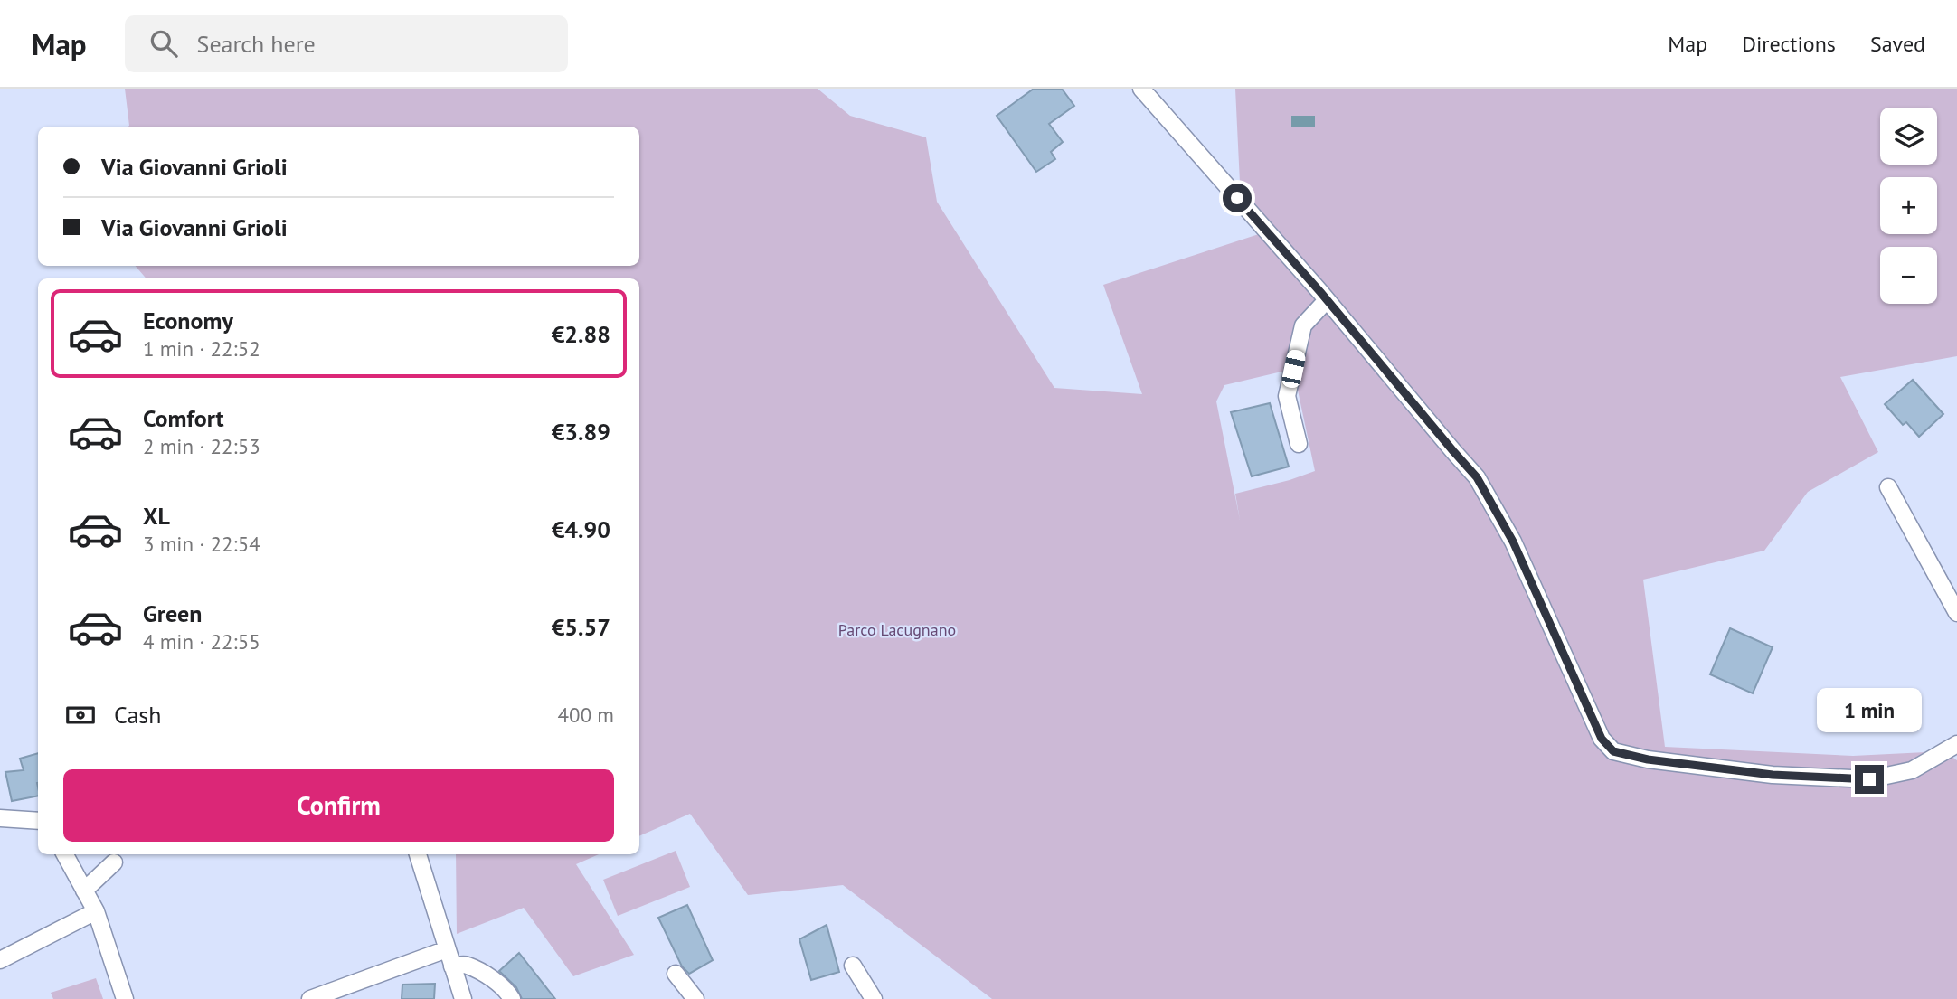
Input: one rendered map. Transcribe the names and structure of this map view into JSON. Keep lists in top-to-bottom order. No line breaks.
{"parks":["Parco Lacugnano"],"page":{"header":"Map","search":"Search here","nav":["Map","Directions","Saved"],"map_buttons":["+","−"],"banner":["Via Giovanni Grioli","Via Giovanni Grioli"],"list":[{"name":"Economy","note":"1 min · 22:52","value":"€2.88"},{"name":"Comfort","note":"2 min · 22:53","value":"€3.89"},{"name":"XL","note":"3 min · 22:54","value":"€4.90"},{"name":"Green","note":"4 min · 22:55","value":"€5.57"}],"pay":["Cash","400 m"],"bubble":"1 min","buttons":"Confirm"}}
